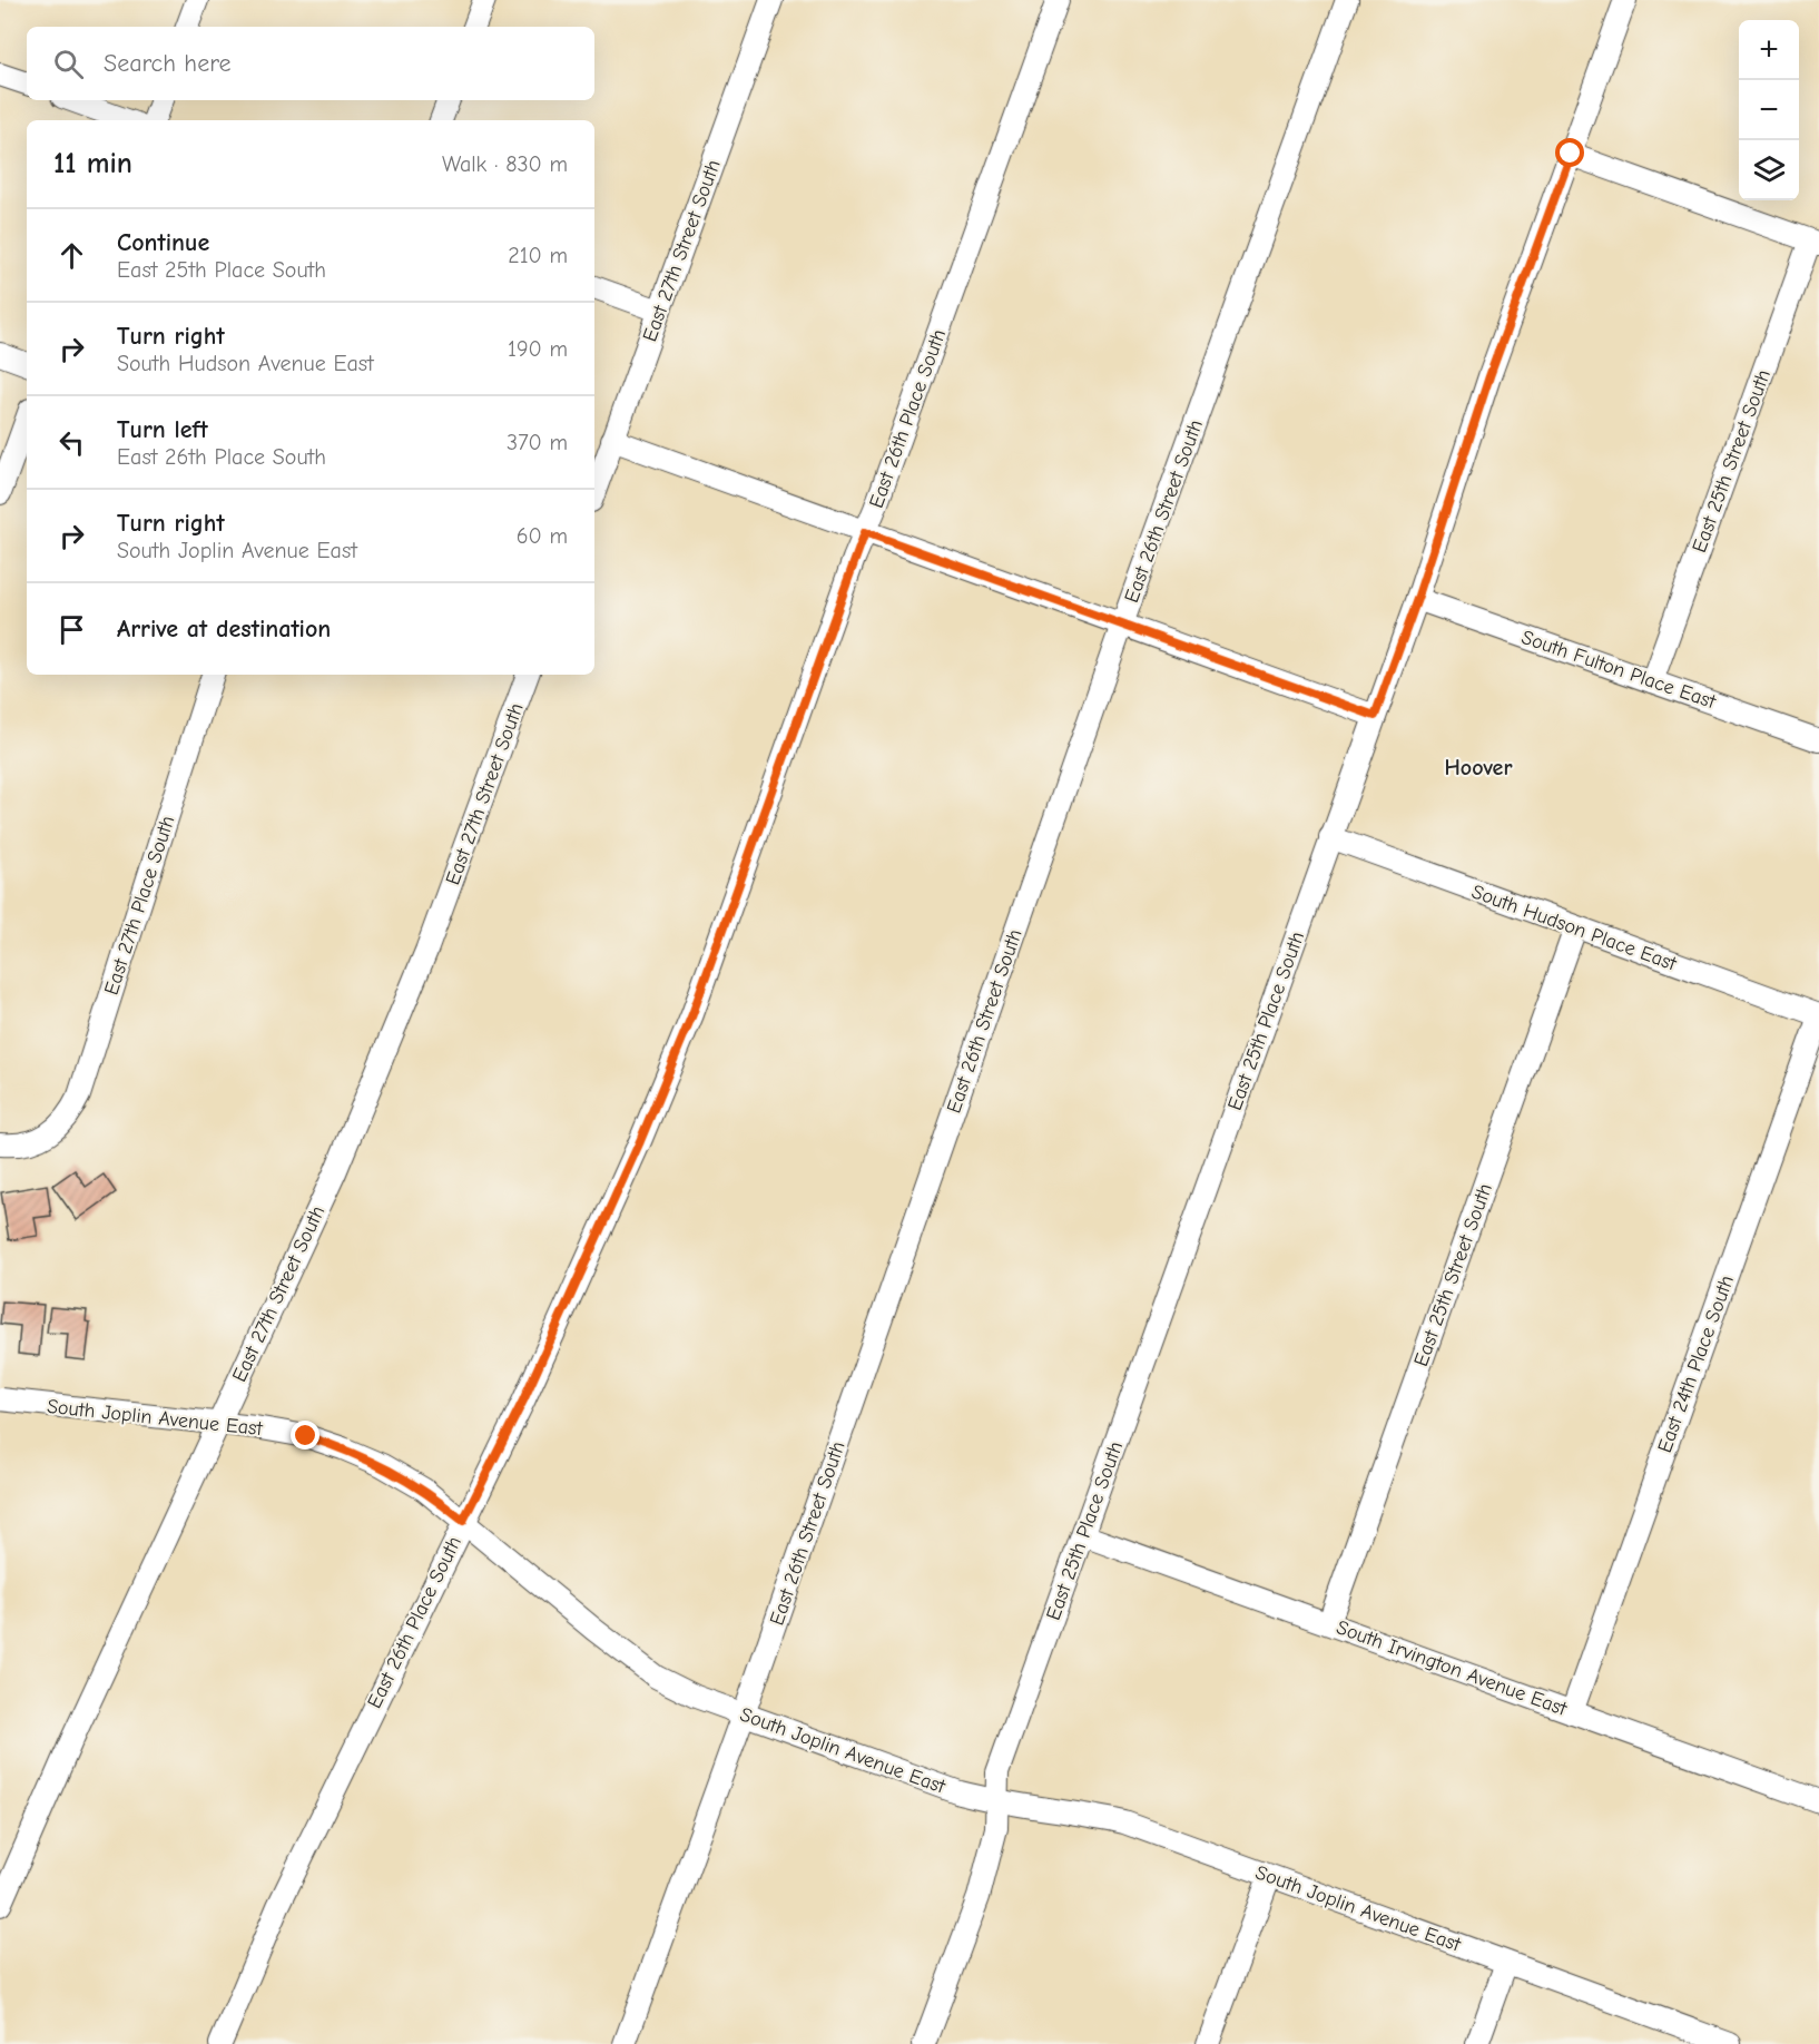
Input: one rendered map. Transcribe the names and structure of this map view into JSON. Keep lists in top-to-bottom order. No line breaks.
{"streets":{"street":["East 27th Street South","East 26th Place South","East 25th Street South","East 26th Street South","South Fulton Place East","East 27th Place South","South Hudson Place East","East 25th Place South","East 24th Place South","South Joplin Avenue East","South Irvington Avenue East"]},"crossings":[["East 27th Street South","South Joplin Avenue East"],["East 26th Place South","South Joplin Avenue East"],["East 25th Street South","South Fulton Place East"],["East 25th Street South","South Hudson Place East"],["East 25th Street South","South Irvington Avenue East"],["East 26th Street South","South Joplin Avenue East"],["South Fulton Place East","East 25th Place South"],["South Hudson Place East","East 25th Place South"],["South Hudson Place East","East 24th Place South"],["East 25th Place South","South Joplin Avenue East"],["East 25th Place South","South Irvington Avenue East"],["East 24th Place South","South Irvington Avenue East"]],"districts":["Hoover"],"page":{"map_buttons":["+","−"],"search":"Search here","heading":["11 min","Walk · 830 m"],"list":[["Continue","East 25th Place South","210 m"],["Turn right","South Hudson Avenue East","190 m"],["Turn left","East 26th Place South","370 m"],["Turn right","South Joplin Avenue East","60 m"],"Arrive at destination"]}}
